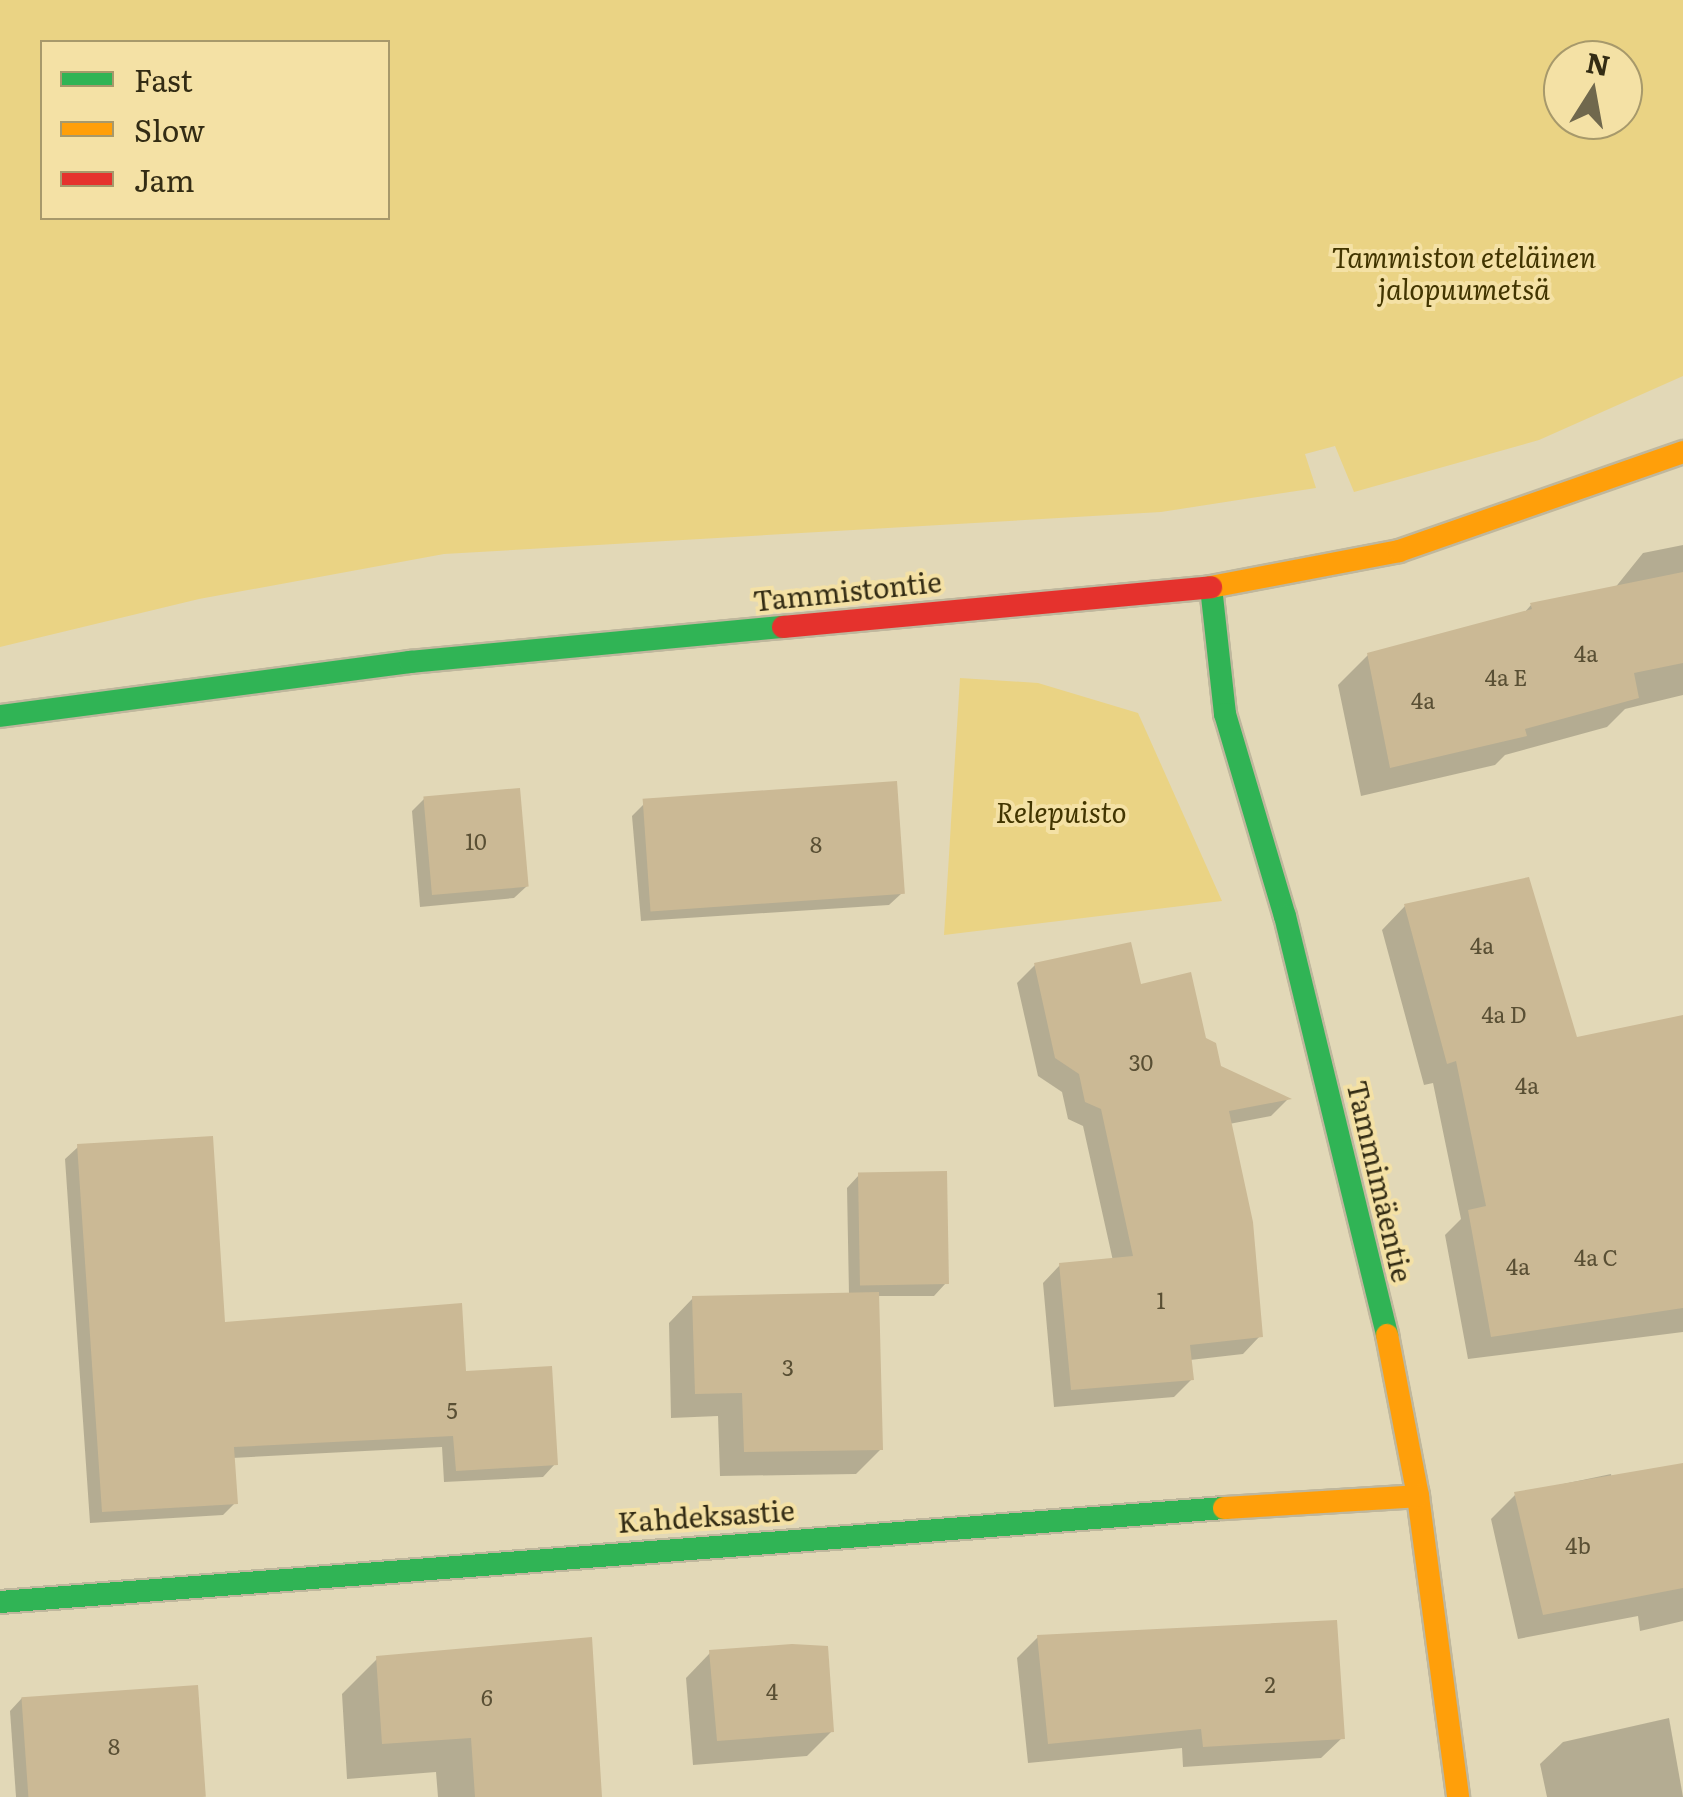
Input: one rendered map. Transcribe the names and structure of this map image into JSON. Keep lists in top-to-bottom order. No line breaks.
{"streets":{"street":["Tammistontie","Tammimäentie","Kahdeksastie"]},"crossings":[["Tammistontie","Tammimäentie"],["Tammimäentie","Kahdeksastie"]],"parks":["Tammiston eteläinen jalopuumetsä","Relepuisto"],"house_numbers":["4a","4a E","4a","10","8","4a","4a D","30","4a","4a C","4a","1","3","5","4b","2","4","6","8"],"legend":["Fast","Slow","Jam"],"north":"top"}
